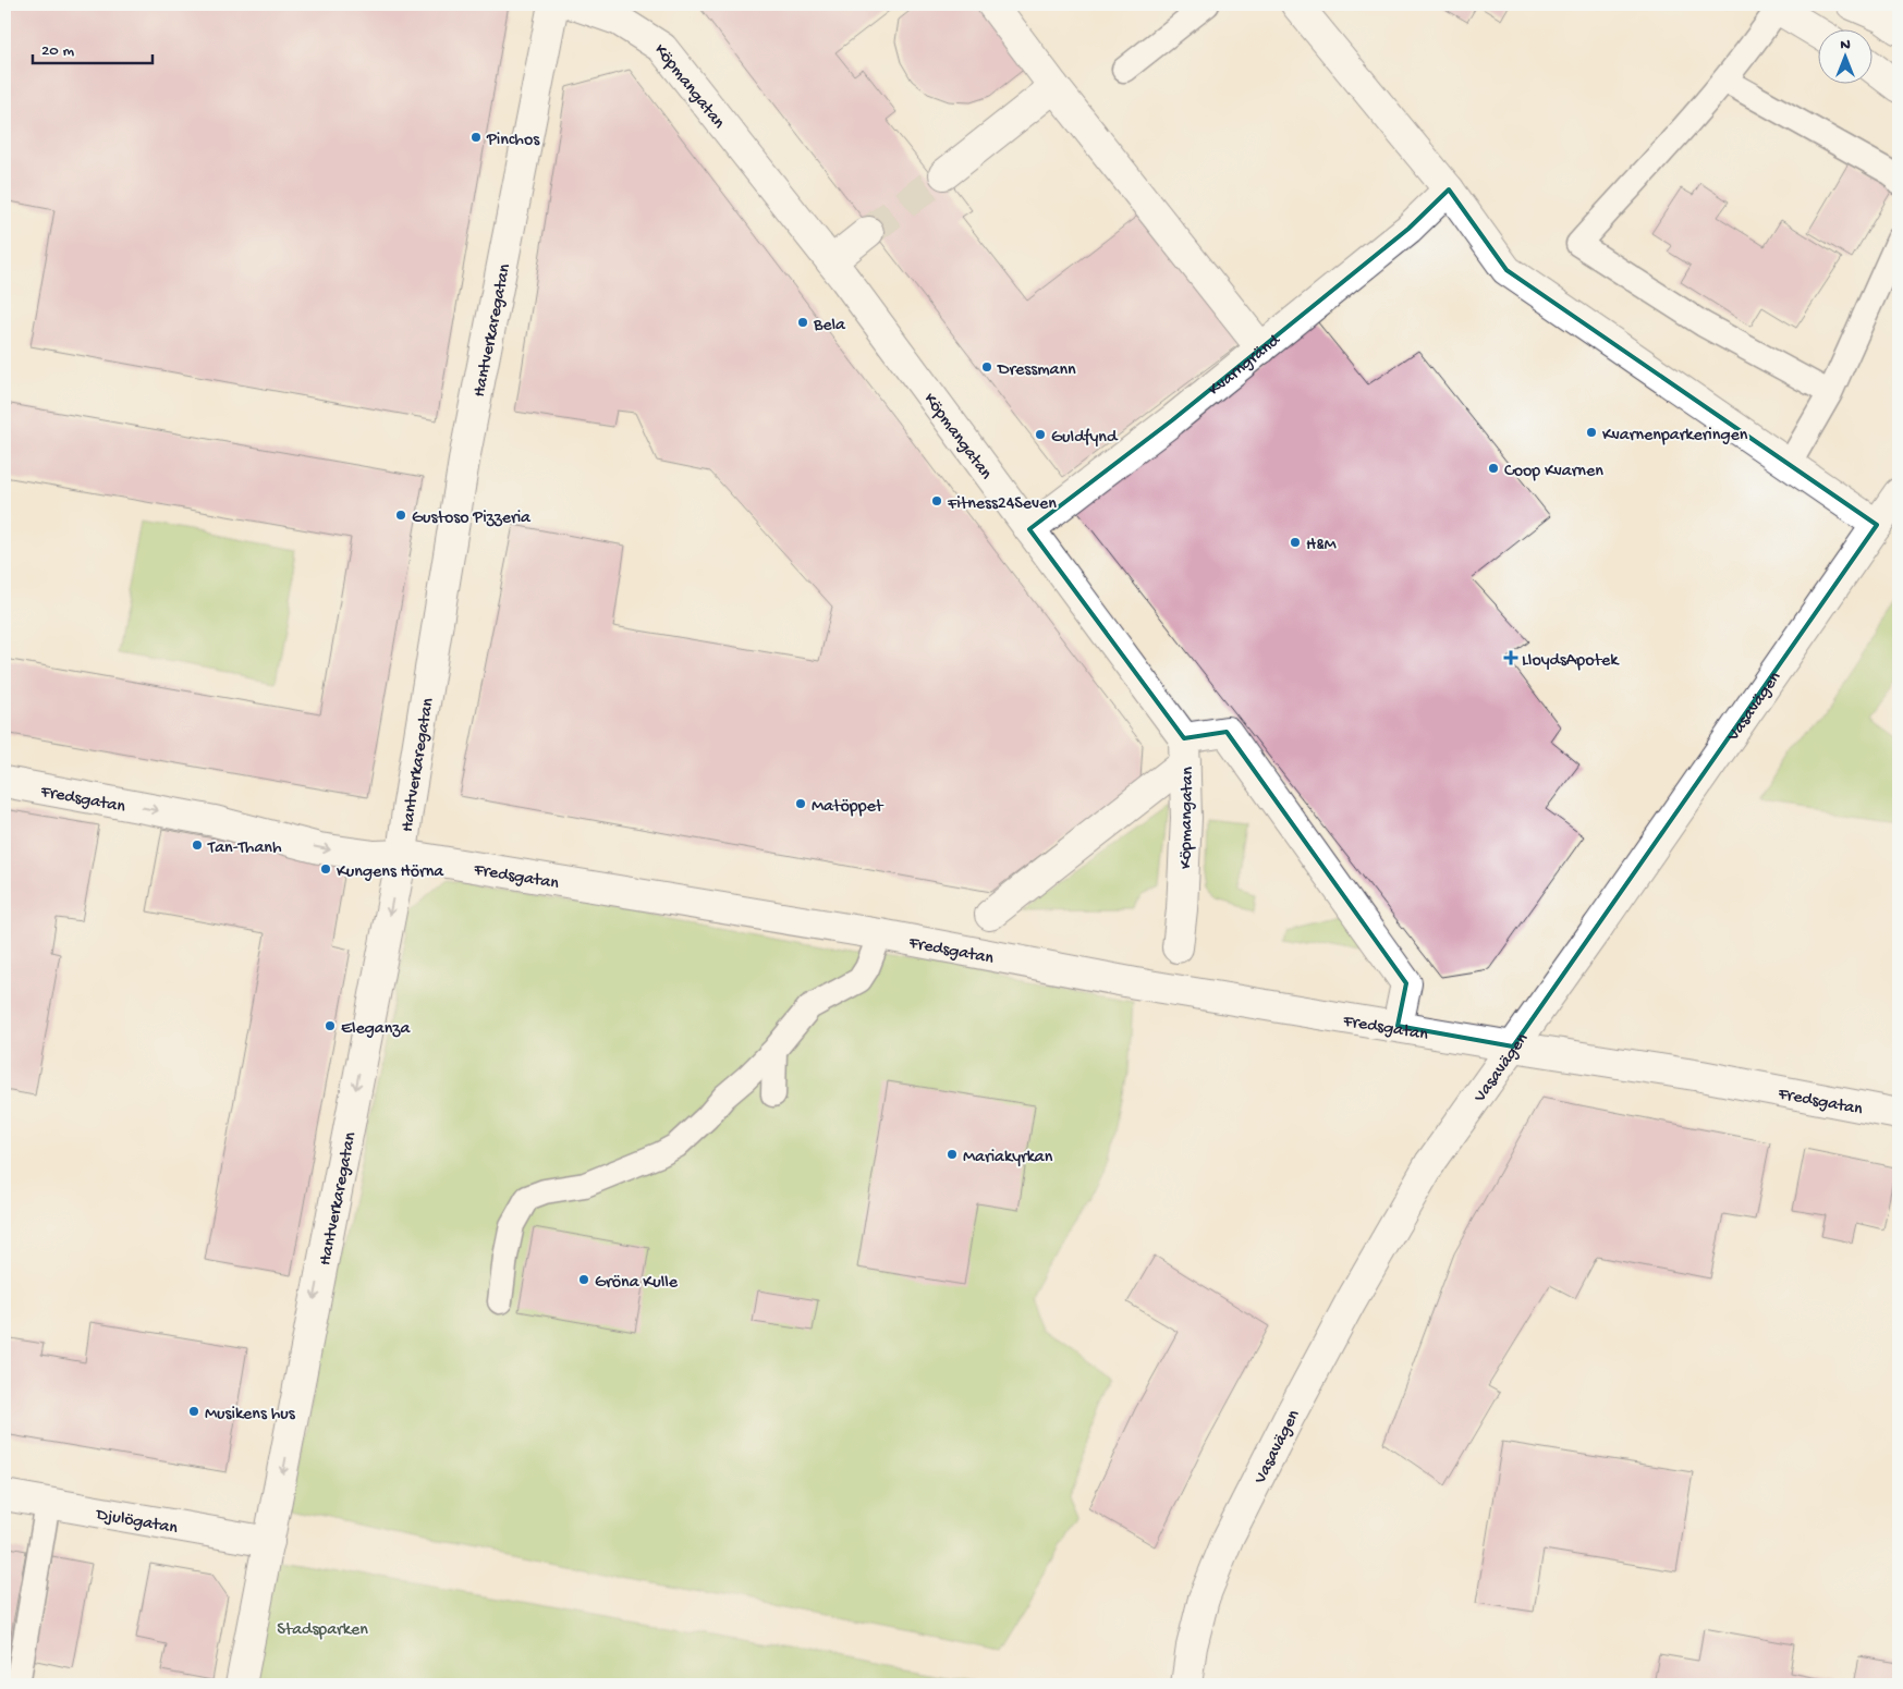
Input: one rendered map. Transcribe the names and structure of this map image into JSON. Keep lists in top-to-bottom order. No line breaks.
{"streets":{"street":["Köpmangatan","Hantverkaregatan","Kvarngränd","Vasavägen","Fredsgatan","Djulögatan"]},"crossings":[["Köpmangatan","Kvarngränd"],["Hantverkaregatan","Fredsgatan"],["Hantverkaregatan","Djulögatan"],["Vasavägen","Fredsgatan"]],"one_way":["Hantverkaregatan"],"parks":["Stadsparken"],"places":{"other":["Pinchos","Bela","Dressmann","Kvarnenparkeringen","Guldfynd","Coop Kvarnen","Fitness24Seven","Gustoso Pizzeria","H&M","Matöppet","Tan-Thanh","Kungens Hörna","Eleganza","Mariakyrkan","Gröna Kulle","Musikens hus"],"health":["LloydsApotek"]},"scale_bar":"20 m","north":"top"}
